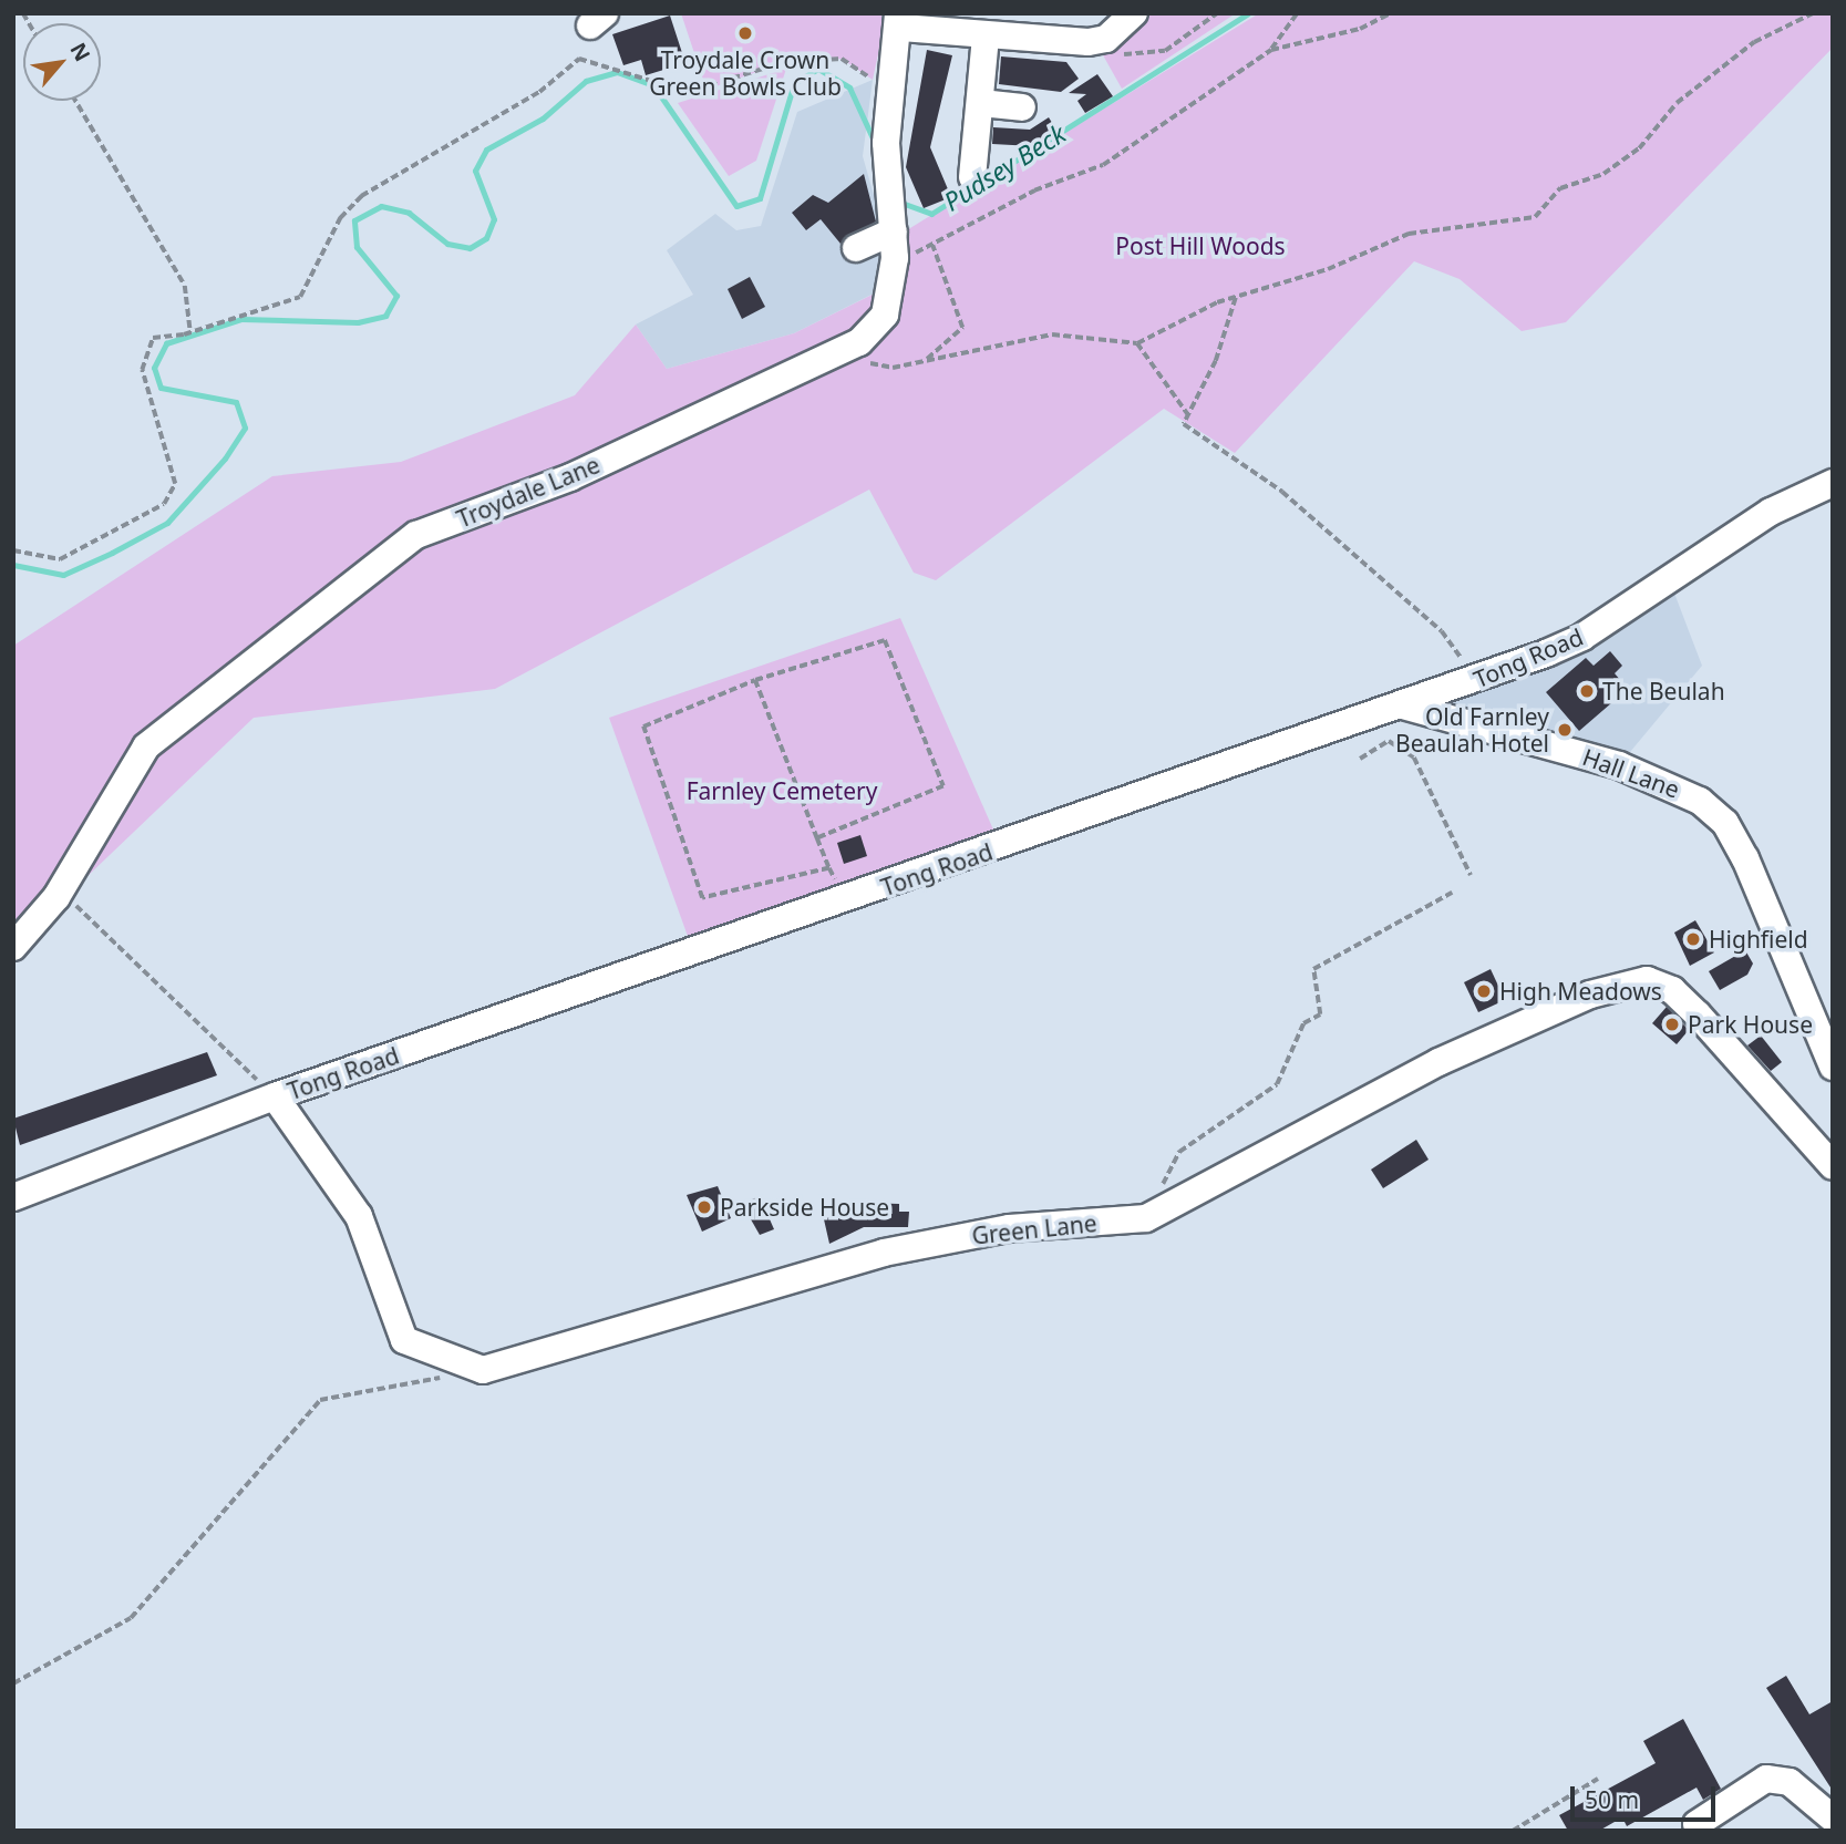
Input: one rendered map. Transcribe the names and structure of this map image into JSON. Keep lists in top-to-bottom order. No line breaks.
{"streets":{"street":["Troydale Lane","Tong Road","Hall Lane","Green Lane"]},"crossings":[["Tong Road","Hall Lane"]],"water":["Pudsey Beck"],"parks":["Post Hill Woods","Farnley Cemetery"],"places":["Troydale Crown Green Bowls Club","The Beulah","Old Farnley Beaulah Hotel","Highfield","High Meadows","Park House","Parkside House"],"scale_bar":"50 m","north":"top right"}
